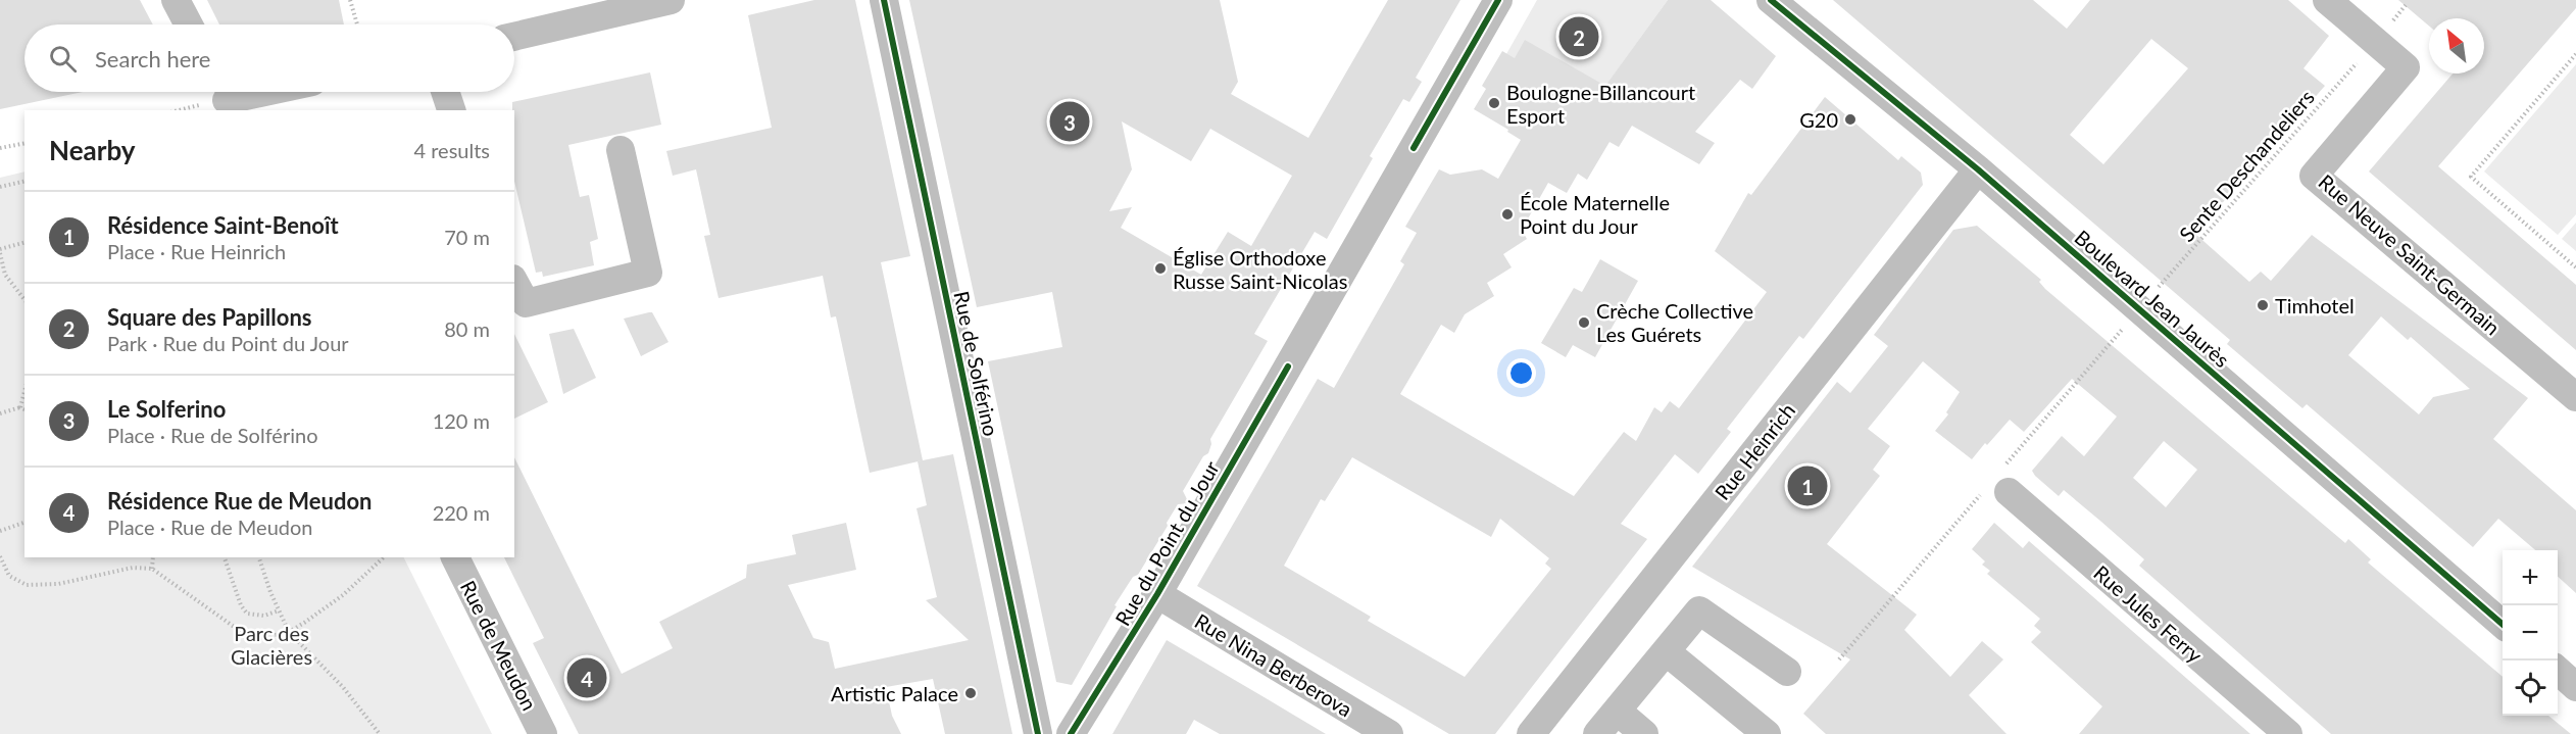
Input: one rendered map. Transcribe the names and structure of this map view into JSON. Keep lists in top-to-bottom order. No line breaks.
{"streets":{"street":["Rue Neuve Saint-Germain","Boulevard Jean Jaurès","Rue de Solférino","Rue Heinrich","Rue du Point du Jour","Rue Jules Ferry","Rue de Meudon","Rue Nina Berberova"],"path":["Sente Deschandeliers"]},"crossings":[["Sente Deschandeliers","Rue Neuve Saint-Germain"],["Sente Deschandeliers","Boulevard Jean Jaurès"],["Boulevard Jean Jaurès","Rue Heinrich"],["Rue du Point du Jour","Rue Nina Berberova"]],"parks":["Parc des Glacières"],"places":["Boulogne-Billancourt Esport","G20","École Maternelle Point du Jour","Église Orthodoxe Russe Saint-Nicolas","Timhotel","Crèche Collective Les Guérets","Artistic Palace"],"north":"top left","page":{"pins":["2","3","1","4"],"search":"Search here","heading":["Nearby","4 results"],"list":[{"mark":"1","name":"Résidence Saint-Benoît","note":"Place · Rue Heinrich","value":"70 m"},{"mark":"2","name":"Square des Papillons","note":"Park · Rue du Point du Jour","value":"80 m"},{"mark":"3","name":"Le Solferino","note":"Place · Rue de Solférino","value":"120 m"},{"mark":"4","name":"Résidence Rue de Meudon","note":"Place · Rue de Meudon","value":"220 m"}],"map_buttons":["+","−"]}}
